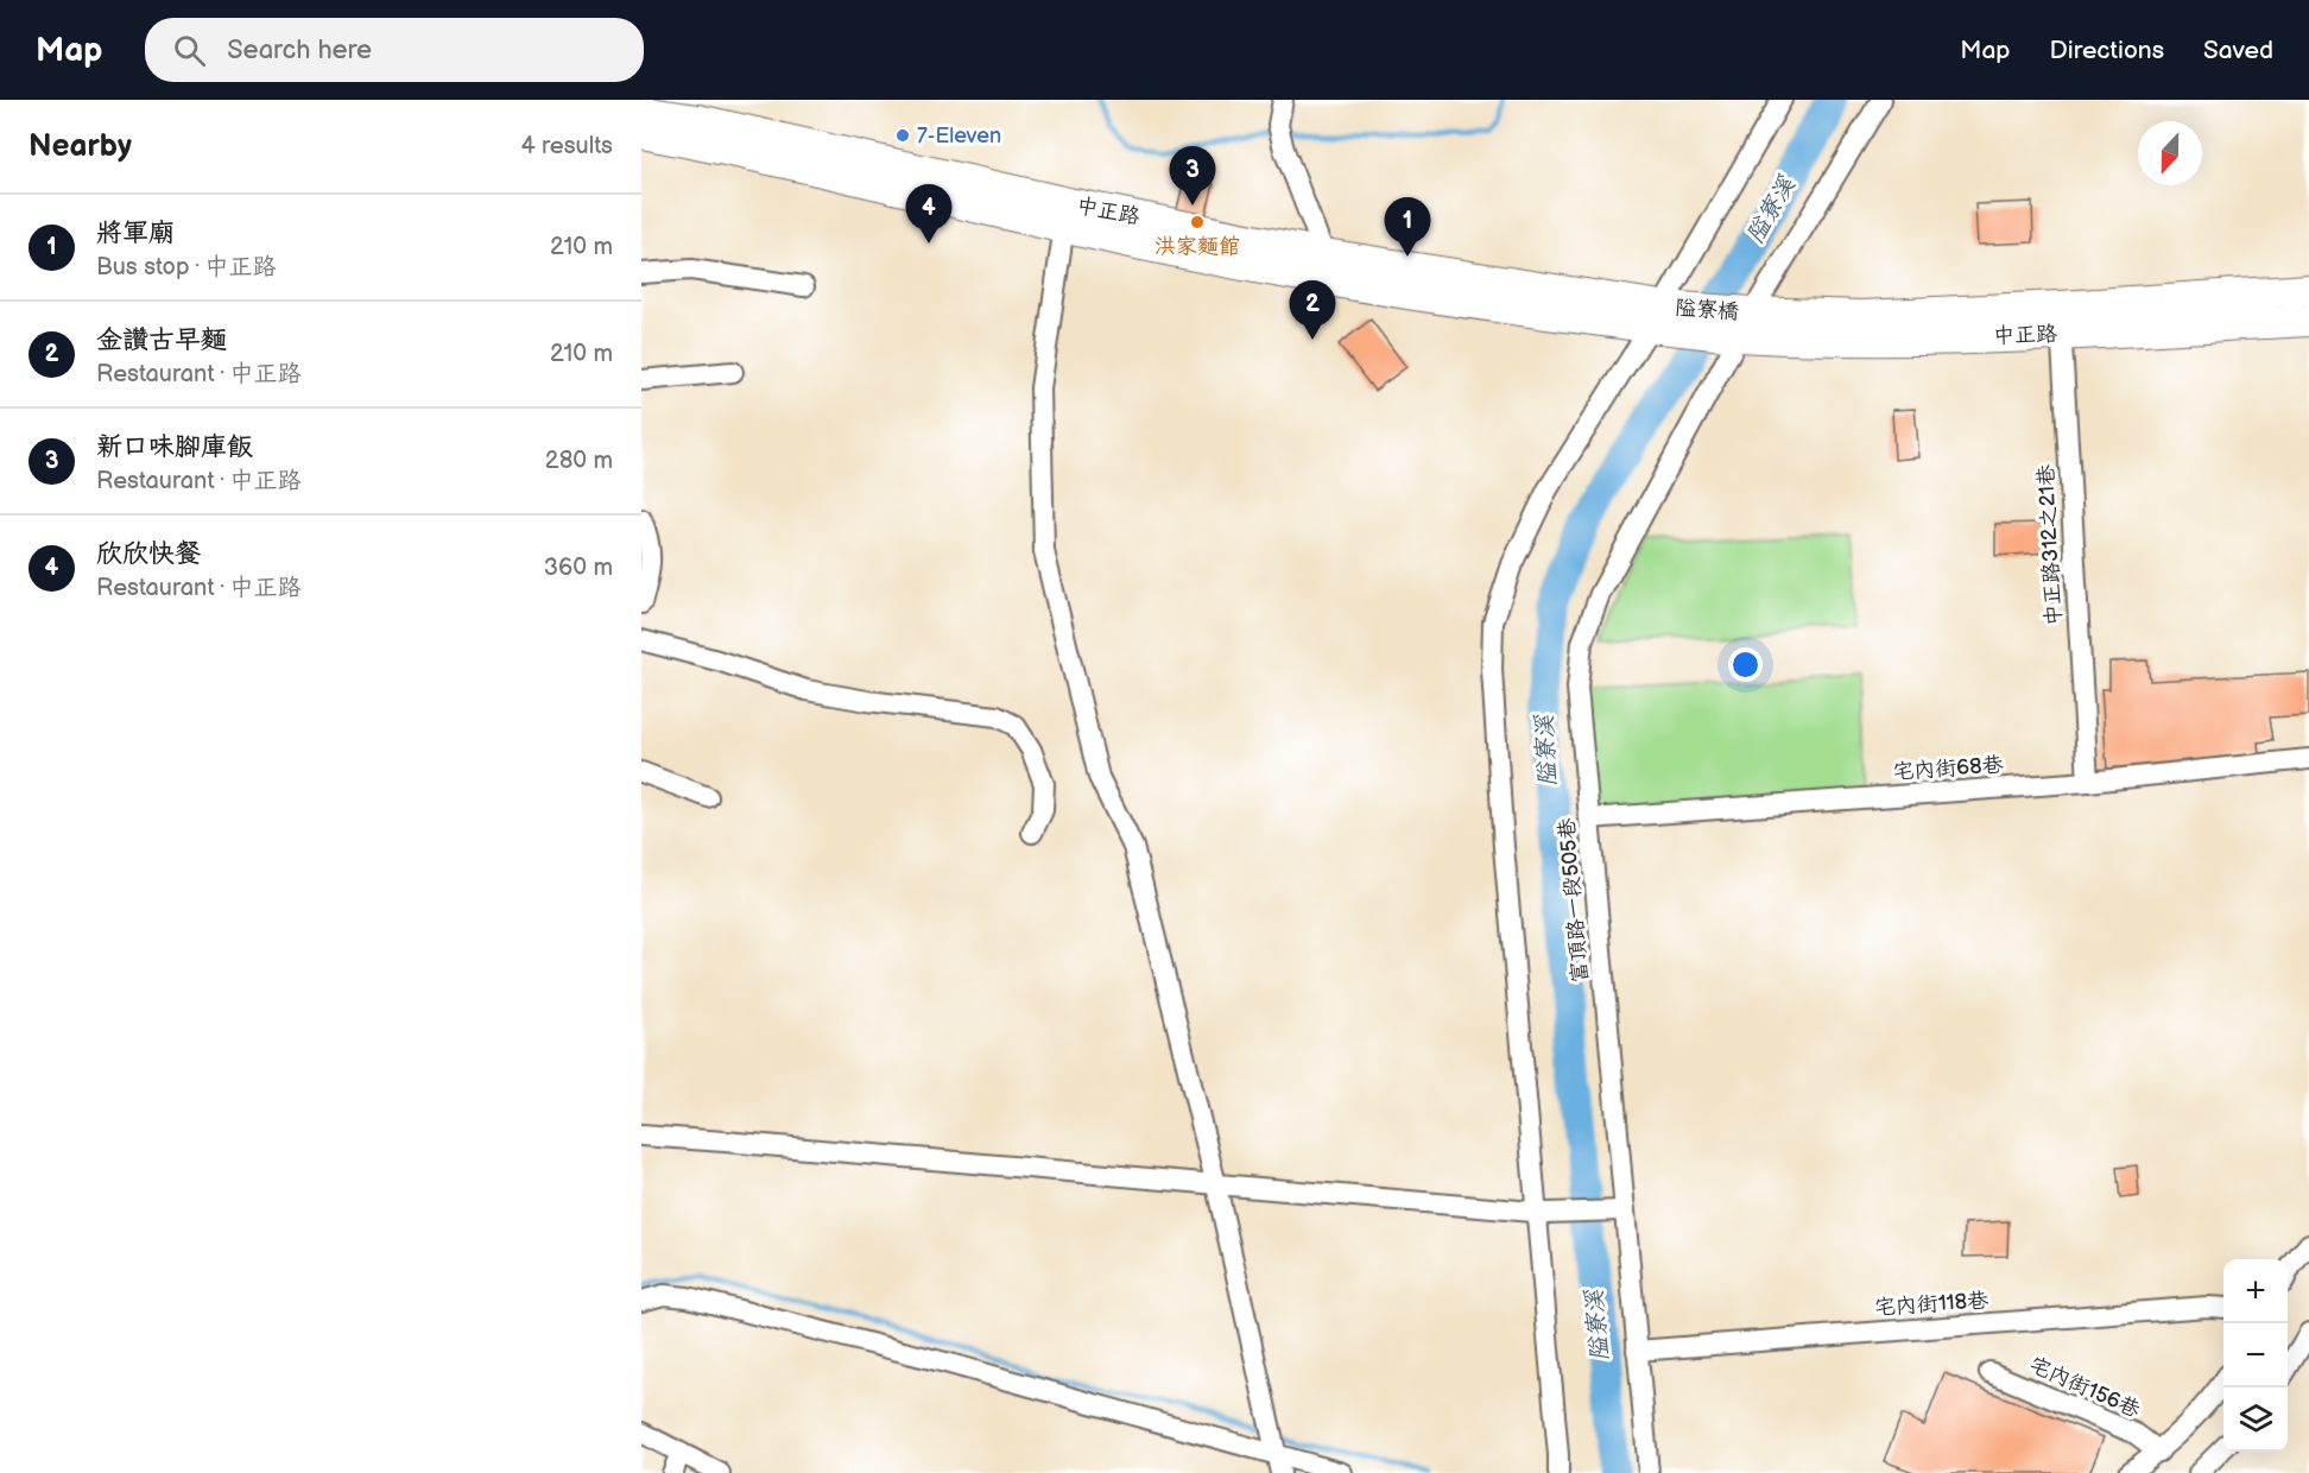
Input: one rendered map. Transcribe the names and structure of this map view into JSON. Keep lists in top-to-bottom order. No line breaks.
{"streets":{"main road":["中正路","隘寮橋"],"street":["中正路312之21巷","宅內街68巷","富頂路一段505巷","宅內街118巷","宅內街156巷"]},"crossings":[["中正路","隘寮橋"],["中正路","中正路312之21巷"],["中正路","富頂路一段505巷"],["隘寮橋","富頂路一段505巷"],["中正路312之21巷","宅內街68巷"],["宅內街68巷","富頂路一段505巷"],["富頂路一段505巷","宅內街118巷"]],"water":["隘寮溪"],"places":["7-Eleven","洪家麵館"],"north":"bottom","page":{"header":"Map","search":"Search here","nav":["Map","Directions","Saved"],"heading":["Nearby","4 results"],"pins":["3","4","1","2"],"list":[{"mark":"1","name":"將軍廟","note":"Bus stop · 中正路","value":"210 m"},{"mark":"2","name":"金讚古早麵","note":"Restaurant · 中正路","value":"210 m"},{"mark":"3","name":"新口味腳庫飯","note":"Restaurant · 中正路","value":"280 m"},{"mark":"4","name":"欣欣快餐","note":"Restaurant · 中正路","value":"360 m"}],"map_buttons":["+","−"]}}
